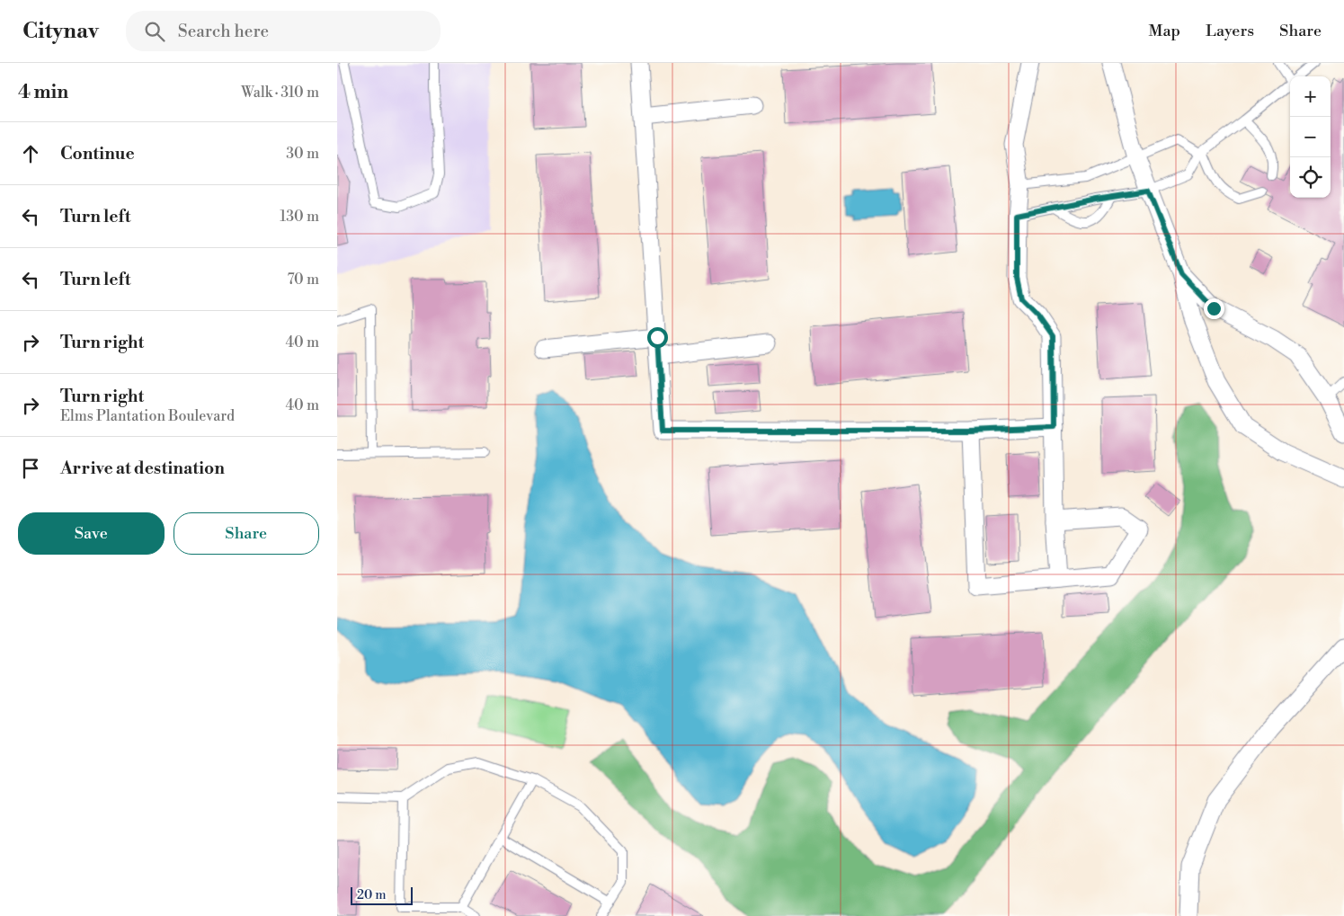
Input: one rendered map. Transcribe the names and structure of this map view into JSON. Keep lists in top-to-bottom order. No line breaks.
{"scale_bar":"20 m","page":{"header":"Citynav","search":"Search here","nav":["Map","Layers","Share"],"heading":["4 min","Walk · 310 m"],"map_buttons":["+","−"],"list":[["Continue","30 m"],["Turn left","130 m"],["Turn left","70 m"],["Turn right","40 m"],["Turn right","Elms Plantation Boulevard","40 m"],"Arrive at destination"],"buttons":["Save","Share"],"scale":"20 m"}}
